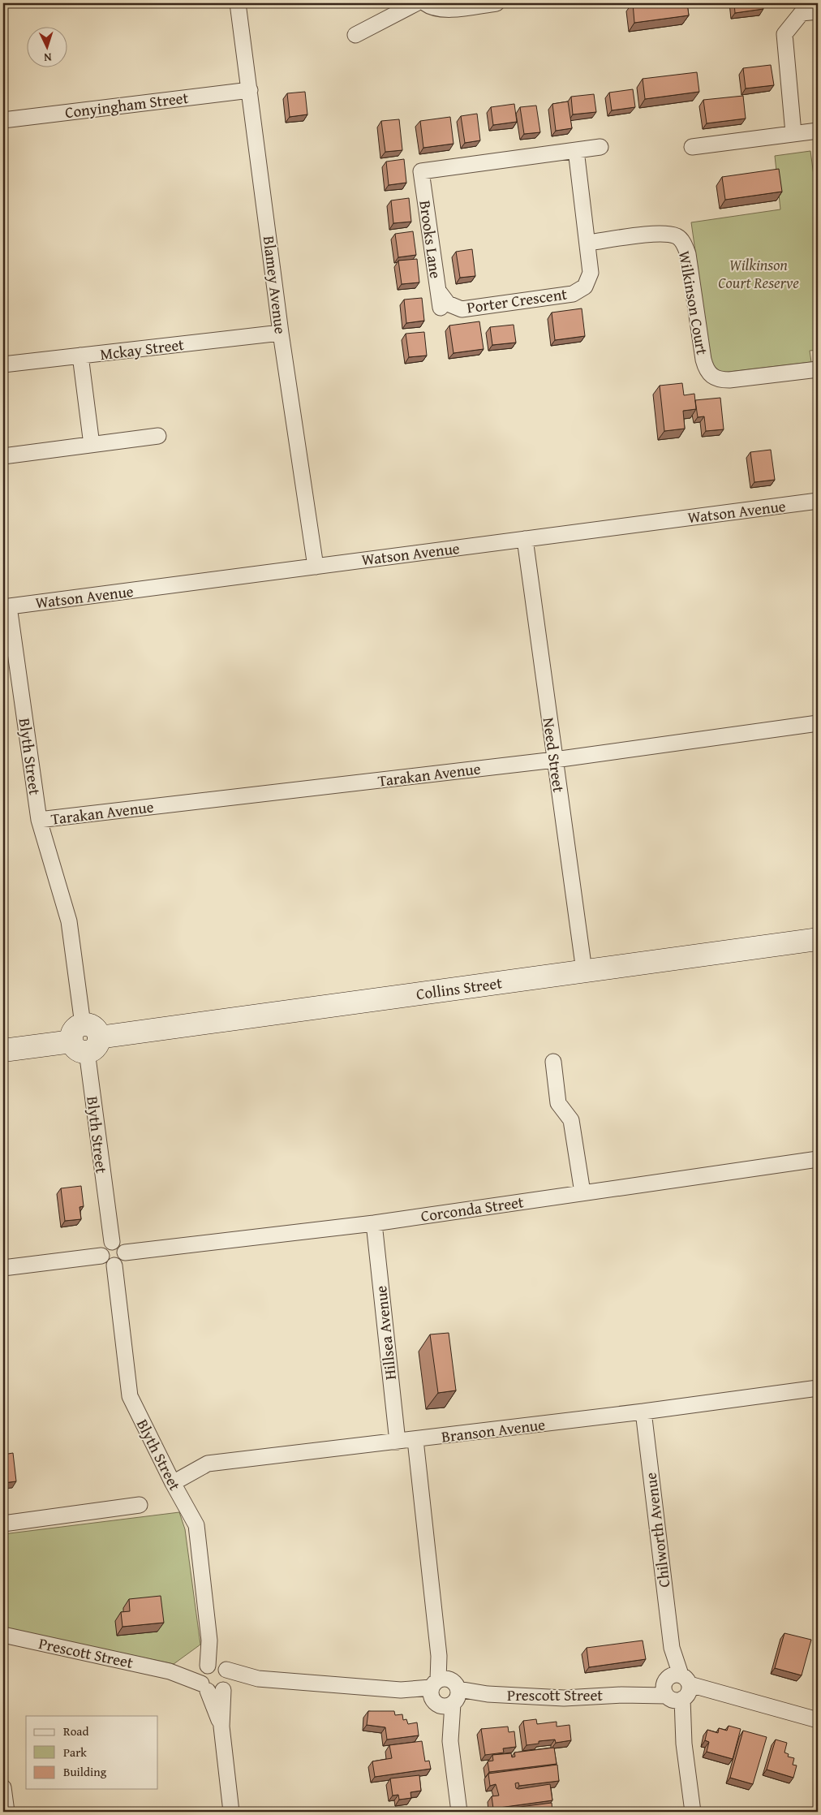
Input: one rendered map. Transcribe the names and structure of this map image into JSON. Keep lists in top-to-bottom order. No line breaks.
{"streets":{"street":["Conyingham Street","Brooks Lane","Blamey Avenue","Porter Crescent","Wilkinson Court","Mckay Street","Watson Avenue","Need Street","Blyth Street","Tarakan Avenue","Collins Street","Corconda Street","Hillsea Avenue","Branson Avenue","Chilworth Avenue","Prescott Street"]},"crossings":[["Conyingham Street","Blamey Avenue"],["Brooks Lane","Porter Crescent"],["Blamey Avenue","Mckay Street"],["Blamey Avenue","Watson Avenue"],["Porter Crescent","Wilkinson Court"],["Watson Avenue","Need Street"],["Watson Avenue","Blyth Street"],["Need Street","Tarakan Avenue"],["Need Street","Collins Street"],["Blyth Street","Tarakan Avenue"],["Blyth Street","Collins Street"],["Blyth Street","Corconda Street"],["Blyth Street","Branson Avenue"],["Blyth Street","Prescott Street"],["Corconda Street","Hillsea Avenue"],["Hillsea Avenue","Branson Avenue"],["Branson Avenue","Chilworth Avenue"],["Chilworth Avenue","Prescott Street"]],"parks":["Wilkinson Court Reserve"],"legend":["Road","Park","Building"],"north":"bottom"}
